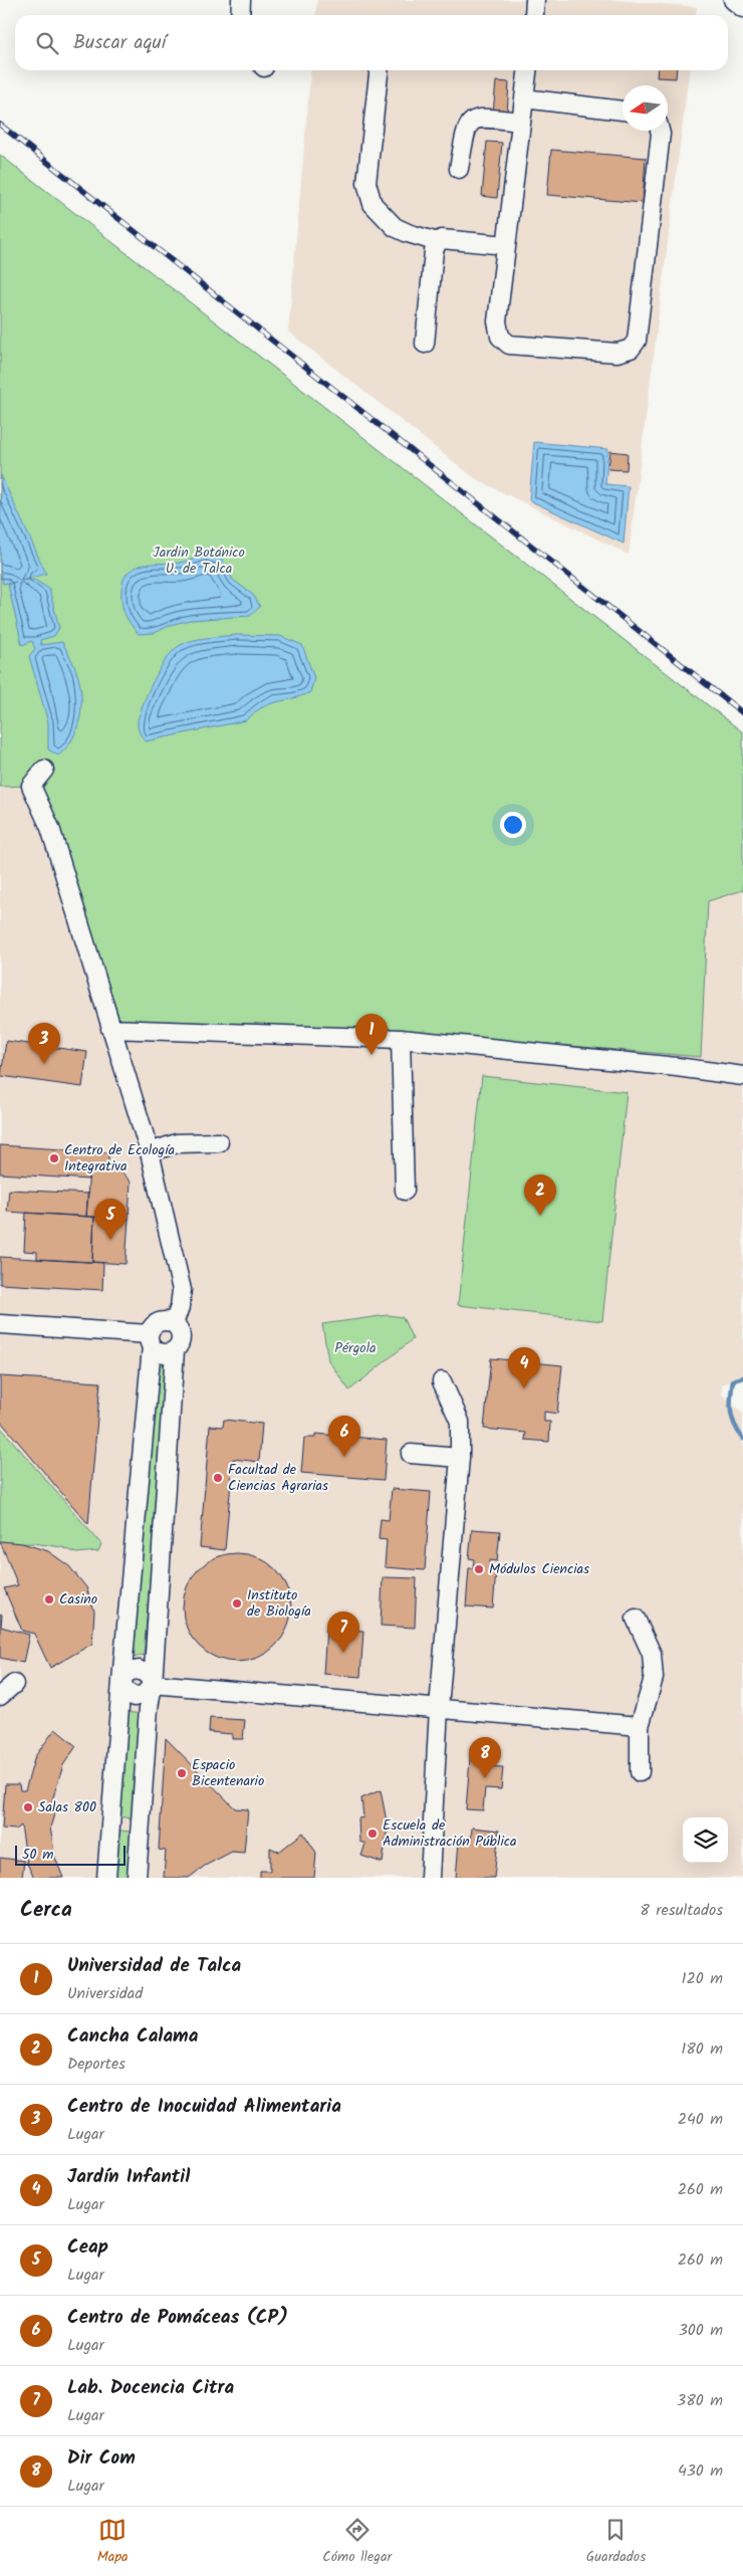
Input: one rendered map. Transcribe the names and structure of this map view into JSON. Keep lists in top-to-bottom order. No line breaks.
{"parks":["Jardin Botánico U. de Talca","Pérgola"],"places":["Centro de Ecología Integrativa","Facultad de Ciencias Agrarias","Módulos Ciencias","Casino","Instituto de Biología","Espacio Bicentenario","Salas 800","Escuela de Administración Pública"],"scale_bar":"50 m","north":"left","page":{"search":"Buscar aquí","pins":["1","3","2","5","4","6","7","8"],"scale":"50 m","heading":["Cerca","8 resultados"],"list":[{"mark":"1","name":"Universidad de Talca","note":"Universidad","value":"120 m"},{"mark":"2","name":"Cancha Calama","note":"Deportes","value":"180 m"},{"mark":"3","name":"Centro de Inocuidad Alimentaria","note":"Lugar","value":"240 m"},{"mark":"4","name":"Jardín Infantil","note":"Lugar","value":"260 m"},{"mark":"5","name":"Ceap","note":"Lugar","value":"260 m"},{"mark":"6","name":"Centro de Pomáceas (CP)","note":"Lugar","value":"300 m"},{"mark":"7","name":"Lab. Docencia Citra","note":"Lugar","value":"380 m"},{"mark":"8","name":"Dir Com","note":"Lugar","value":"430 m"}],"nav":["Mapa","Cómo llegar","Guardados"]}}
